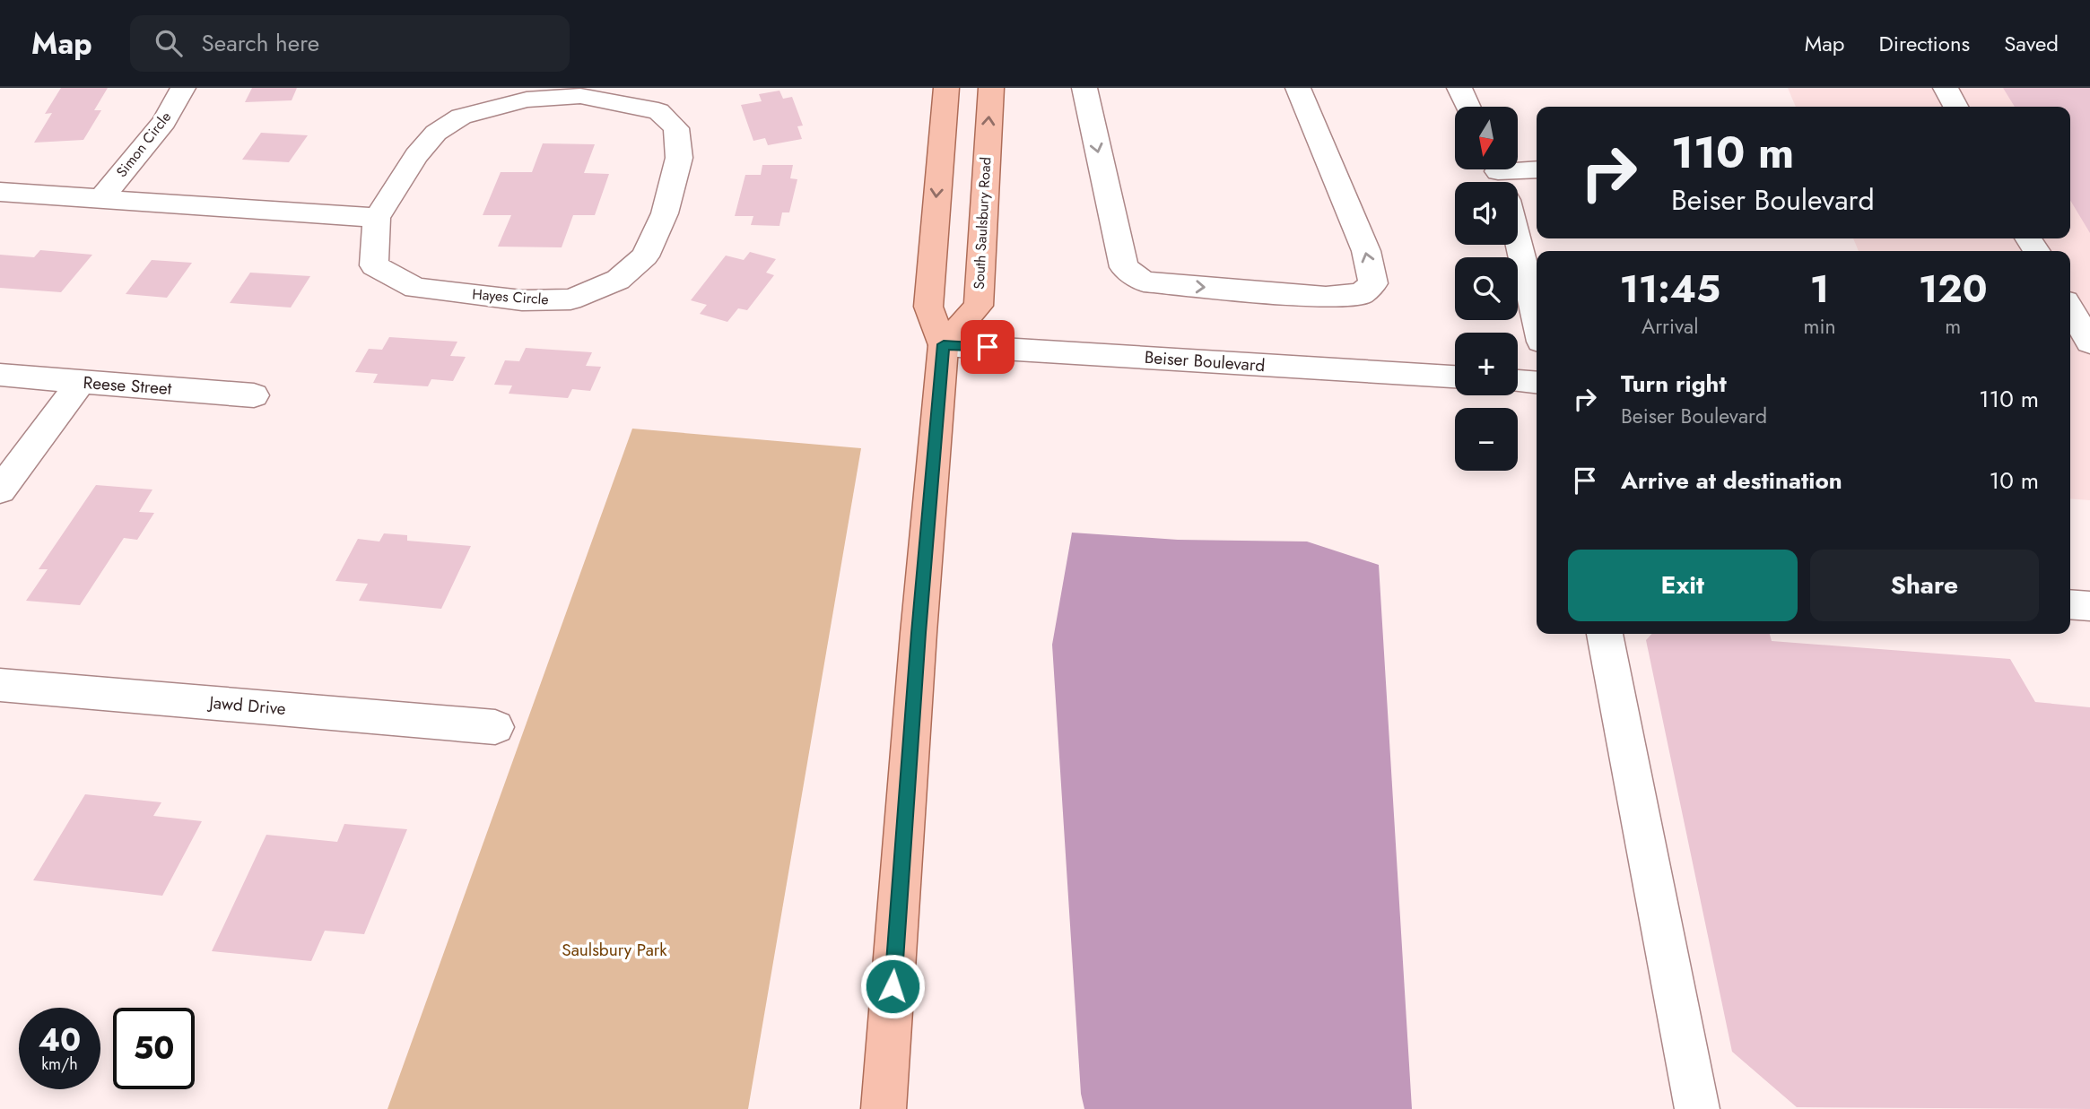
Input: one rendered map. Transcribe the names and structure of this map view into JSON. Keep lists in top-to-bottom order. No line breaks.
{"streets":{"main road":["South Saulsbury Road"],"street":["Simon Circle","Hayes Circle","Beiser Boulevard","Reese Street","Jawd Drive"]},"crossings":[["South Saulsbury Road","Beiser Boulevard"]],"parks":["Saulsbury Park"],"north":"bottom","page":{"header":"Map","search":"Search here","nav":["Map","Directions","Saved"],"map_buttons":["+","−"],"turn":["110 m","Beiser Boulevard"],"eta":["11:45","Arrival","1","min","120","m"],"list":[{"name":"Turn right","note":"Beiser Boulevard","value":"110 m"},{"name":"Arrive at destination","value":"10 m"}],"buttons":["Exit","Share"],"speed":"40 km/h","limit":"50"}}
